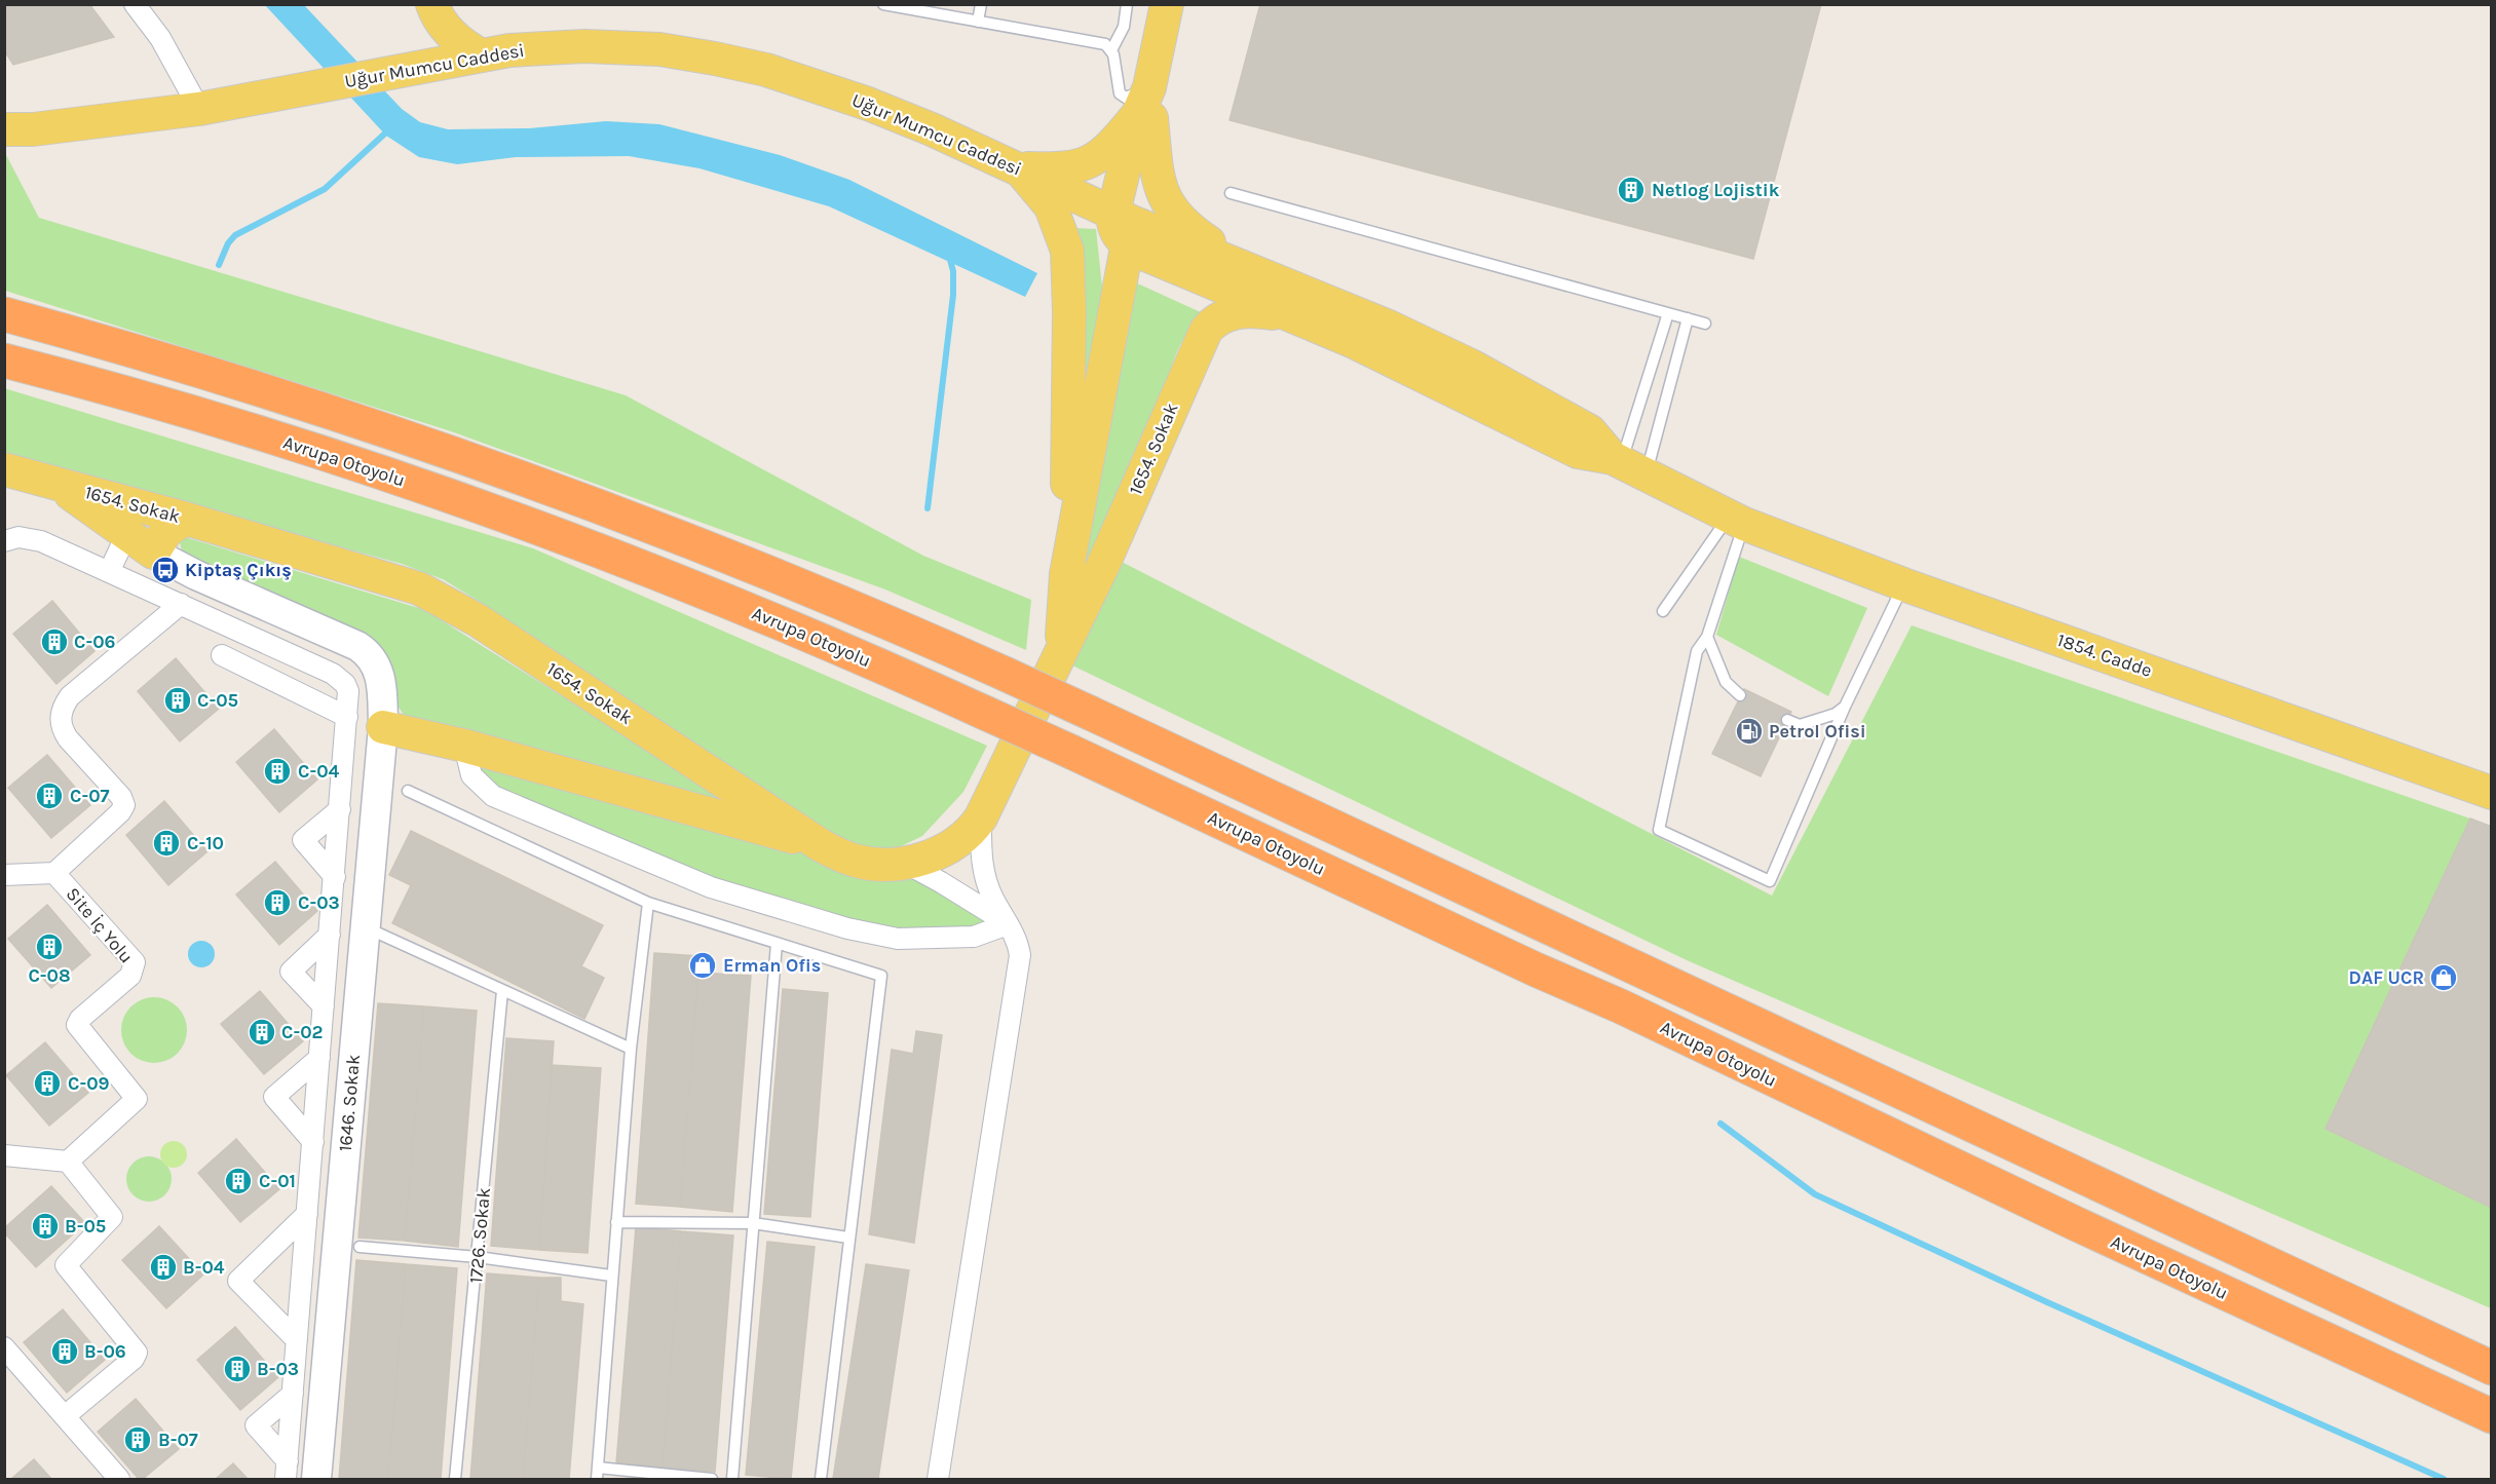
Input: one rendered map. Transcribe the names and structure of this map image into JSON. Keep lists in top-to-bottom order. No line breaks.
{"streets":{"highway":["Avrupa Otoyolu"],"main road":["Uğur Mumcu Caddesi","1654. Sokak","1854. Cadde"],"street":["Site İç Yolu","1646. Sokak"],"lane":["1726. Sokak"]},"crossings":[["Uğur Mumcu Caddesi","1654. Sokak"]],"places":{"building":["Netlog Lojistik","C-06","C-05","C-04","C-07","C-10","C-03","C-08","C-02","C-09","C-01","B-05","B-04","B-06","B-03","B-07"],"bus stop":["Kiptaş Çıkış"],"fuel station":["Petrol Ofisi"],"shop":["Erman Ofis","DAF UCR"]}}
